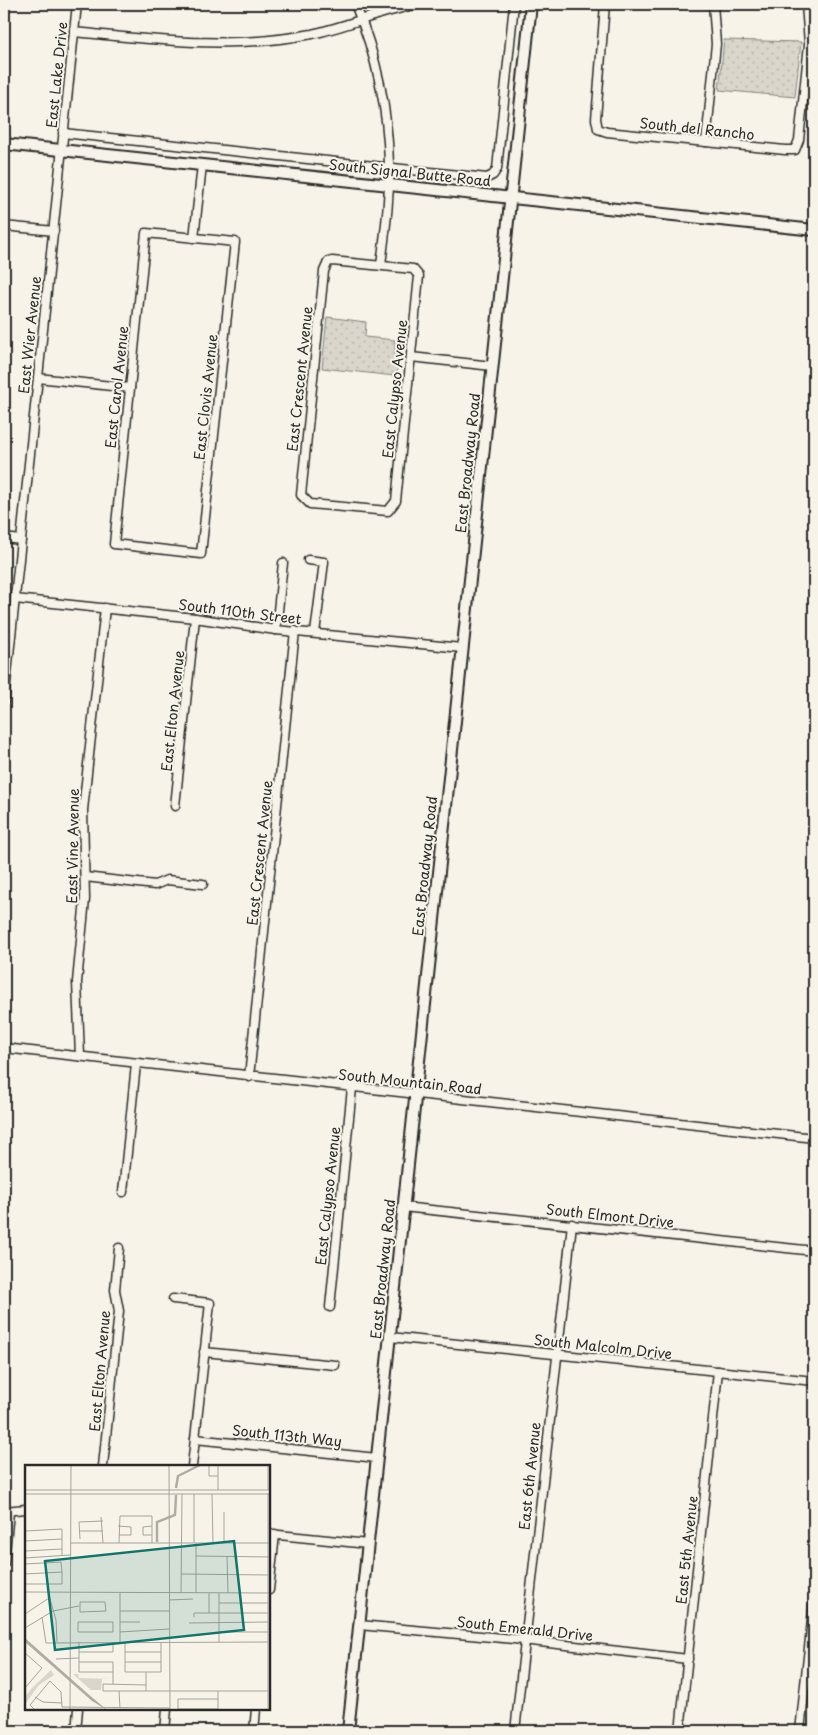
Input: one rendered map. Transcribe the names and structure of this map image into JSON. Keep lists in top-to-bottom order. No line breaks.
{"streets":{"main road":["South Signal Butte Road","East Broadway Road"],"street":["East Lake Drive","South del Rancho","East Wier Avenue","East Crescent Avenue","East Carol Avenue","East Calypso Avenue","East Clovis Avenue","South 110th Street","East Elton Avenue","East Vine Avenue","South Mountain Road","South Elmont Drive","South Malcolm Drive","South 113th Way","East 6th Avenue","East 5th Avenue","South Emerald Drive"]},"crossings":[["East Lake Drive","South Signal Butte Road"],["East Lake Drive","East Wier Avenue"],["South Signal Butte Road","East Wier Avenue"],["South Signal Butte Road","East Broadway Road"],["East Wier Avenue","South 110th Street"],["East Crescent Avenue","East Calypso Avenue"],["East Crescent Avenue","South 110th Street"],["East Crescent Avenue","South Mountain Road"],["East Carol Avenue","East Clovis Avenue"],["East Calypso Avenue","South Mountain Road"],["East Broadway Road","South 110th Street"],["East Broadway Road","South Mountain Road"],["East Broadway Road","South Elmont Drive"],["East Broadway Road","South Malcolm Drive"],["East Broadway Road","South 113th Way"],["East Broadway Road","South Emerald Drive"],["South 110th Street","East Elton Avenue"],["South 110th Street","East Vine Avenue"],["East Vine Avenue","South Mountain Road"],["South Elmont Drive","East 6th Avenue"],["South Malcolm Drive","East 6th Avenue"],["South Malcolm Drive","East 5th Avenue"],["East 6th Avenue","South Emerald Drive"],["East 5th Avenue","South Emerald Drive"]]}
